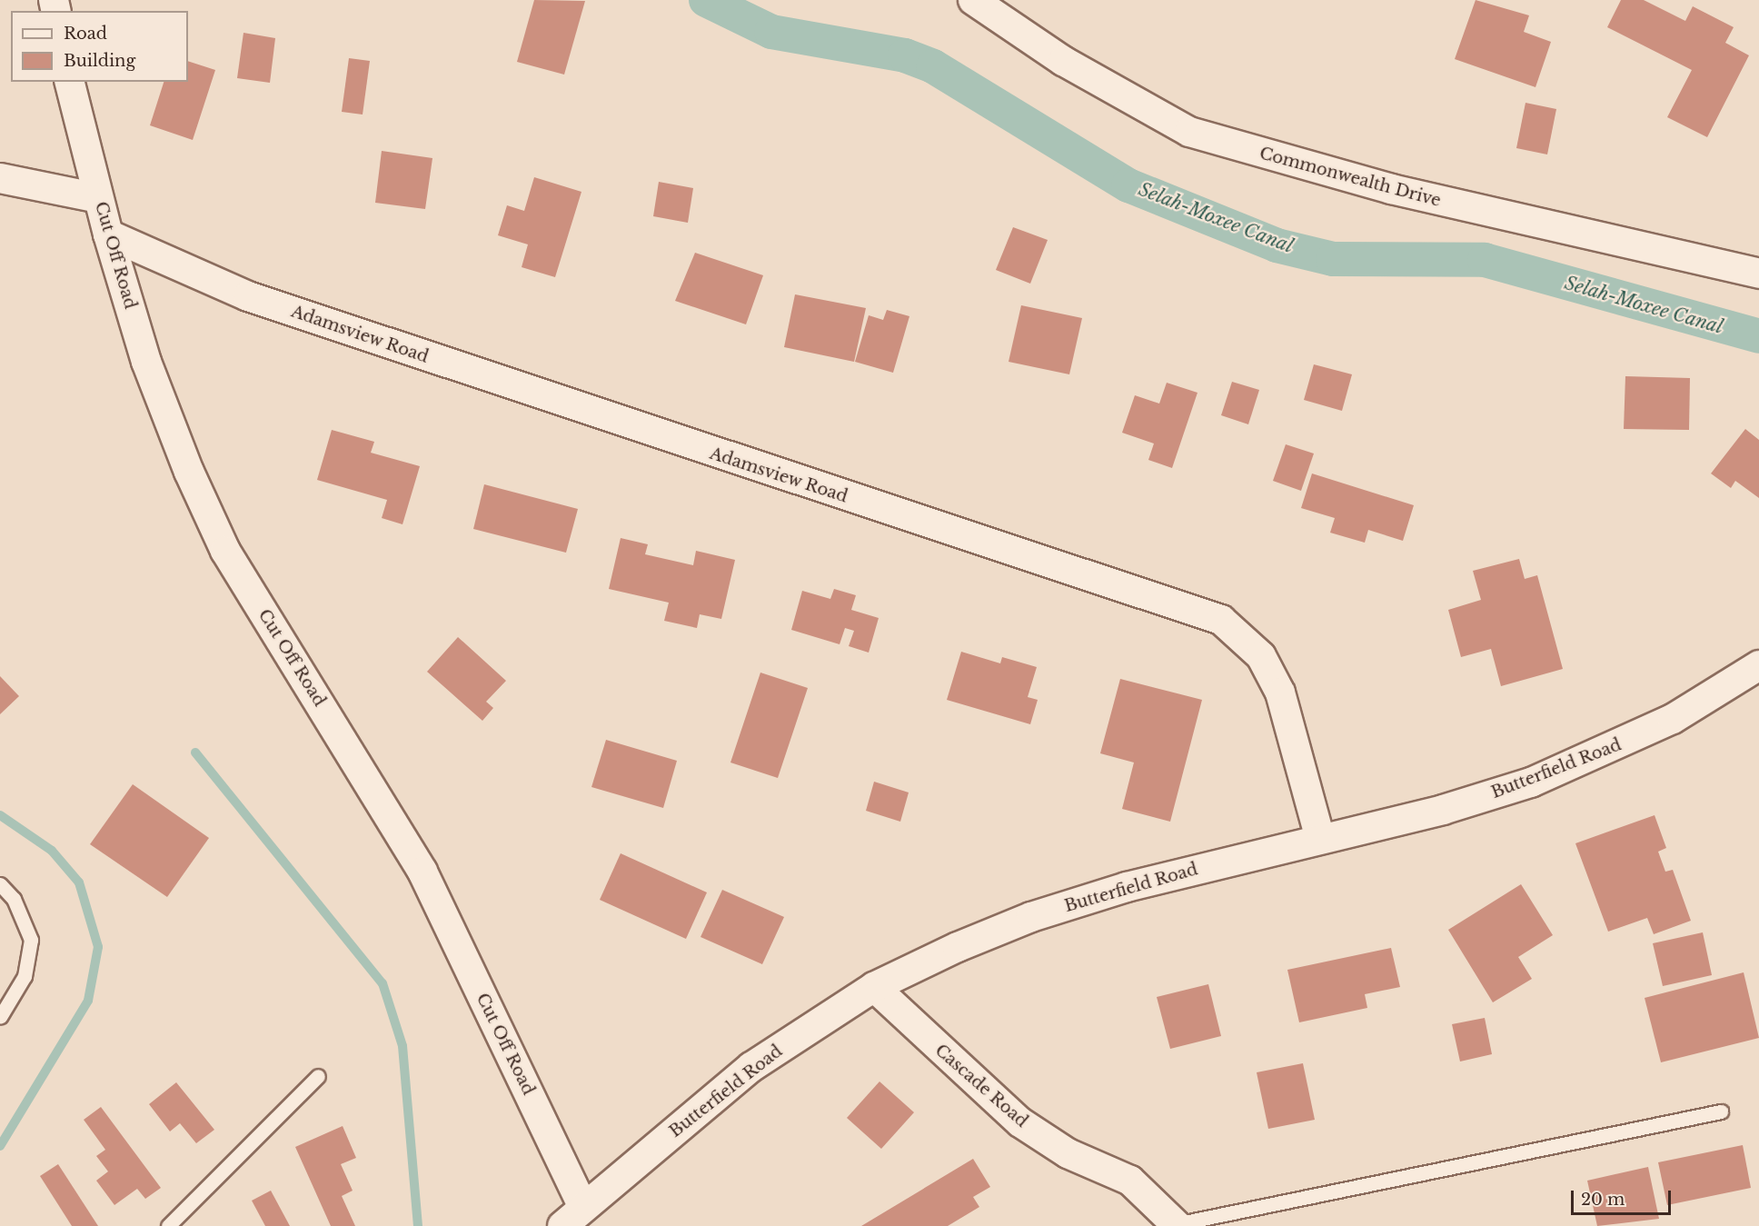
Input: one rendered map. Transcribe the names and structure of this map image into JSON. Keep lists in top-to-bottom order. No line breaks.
{"streets":{"street":["Commonwealth Drive","Cut Off Road","Adamsview Road","Butterfield Road","Cascade Road"]},"crossings":[["Cut Off Road","Adamsview Road"],["Cut Off Road","Butterfield Road"],["Adamsview Road","Butterfield Road"],["Butterfield Road","Cascade Road"]],"water":["Selah-Moxee Canal"],"legend":["Road","Building"],"scale_bar":"20 m"}
